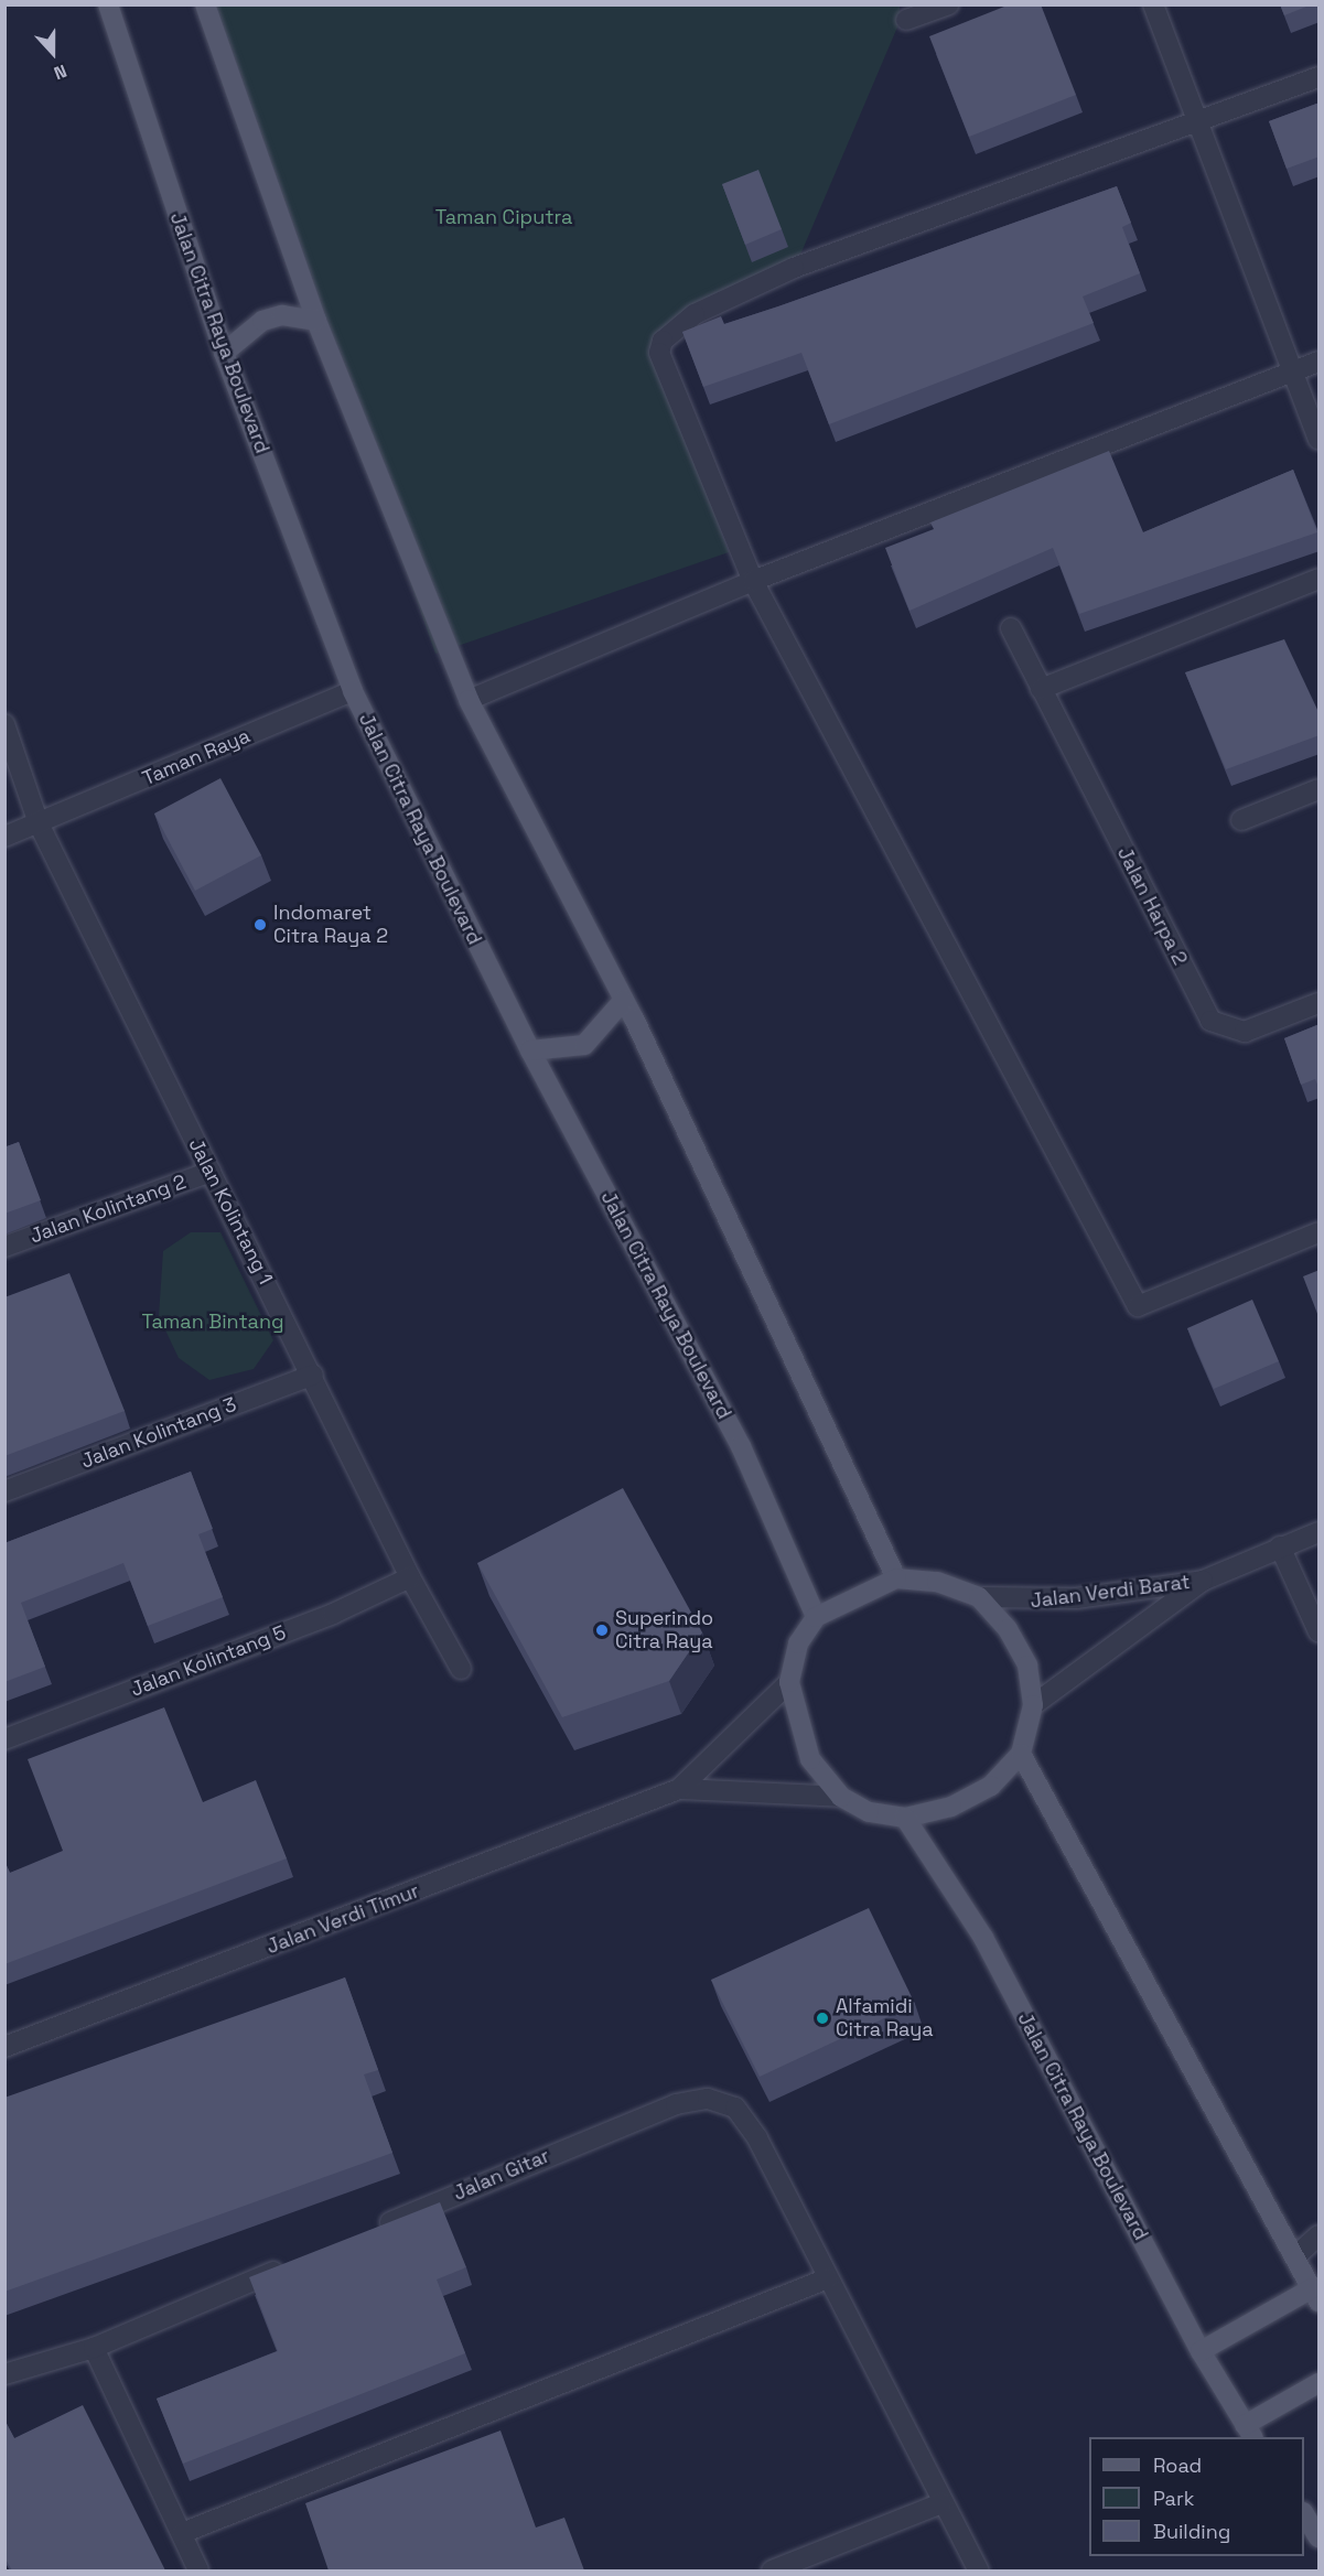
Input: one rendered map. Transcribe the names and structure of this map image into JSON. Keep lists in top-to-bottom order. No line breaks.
{"streets":{"main road":["Jalan Citra Raya Boulevard"],"street":["Taman Raya","Jalan Harpa 2","Jalan Kolintang 2","Jalan Kolintang 1","Jalan Kolintang 3","Jalan Verdi Barat","Jalan Kolintang 5","Jalan Verdi Timur","Jalan Gitar"]},"crossings":[["Jalan Citra Raya Boulevard","Taman Raya"],["Taman Raya","Jalan Kolintang 1"],["Jalan Kolintang 2","Jalan Kolintang 1"],["Jalan Kolintang 1","Jalan Kolintang 3"],["Jalan Kolintang 1","Jalan Kolintang 5"]],"parks":["Taman Ciputra","Taman Bintang"],"places":["Indomaret Citra Raya 2","Superindo Citra Raya","Alfamidi Citra Raya"],"legend":["Road","Park","Building"],"north":"bottom"}
